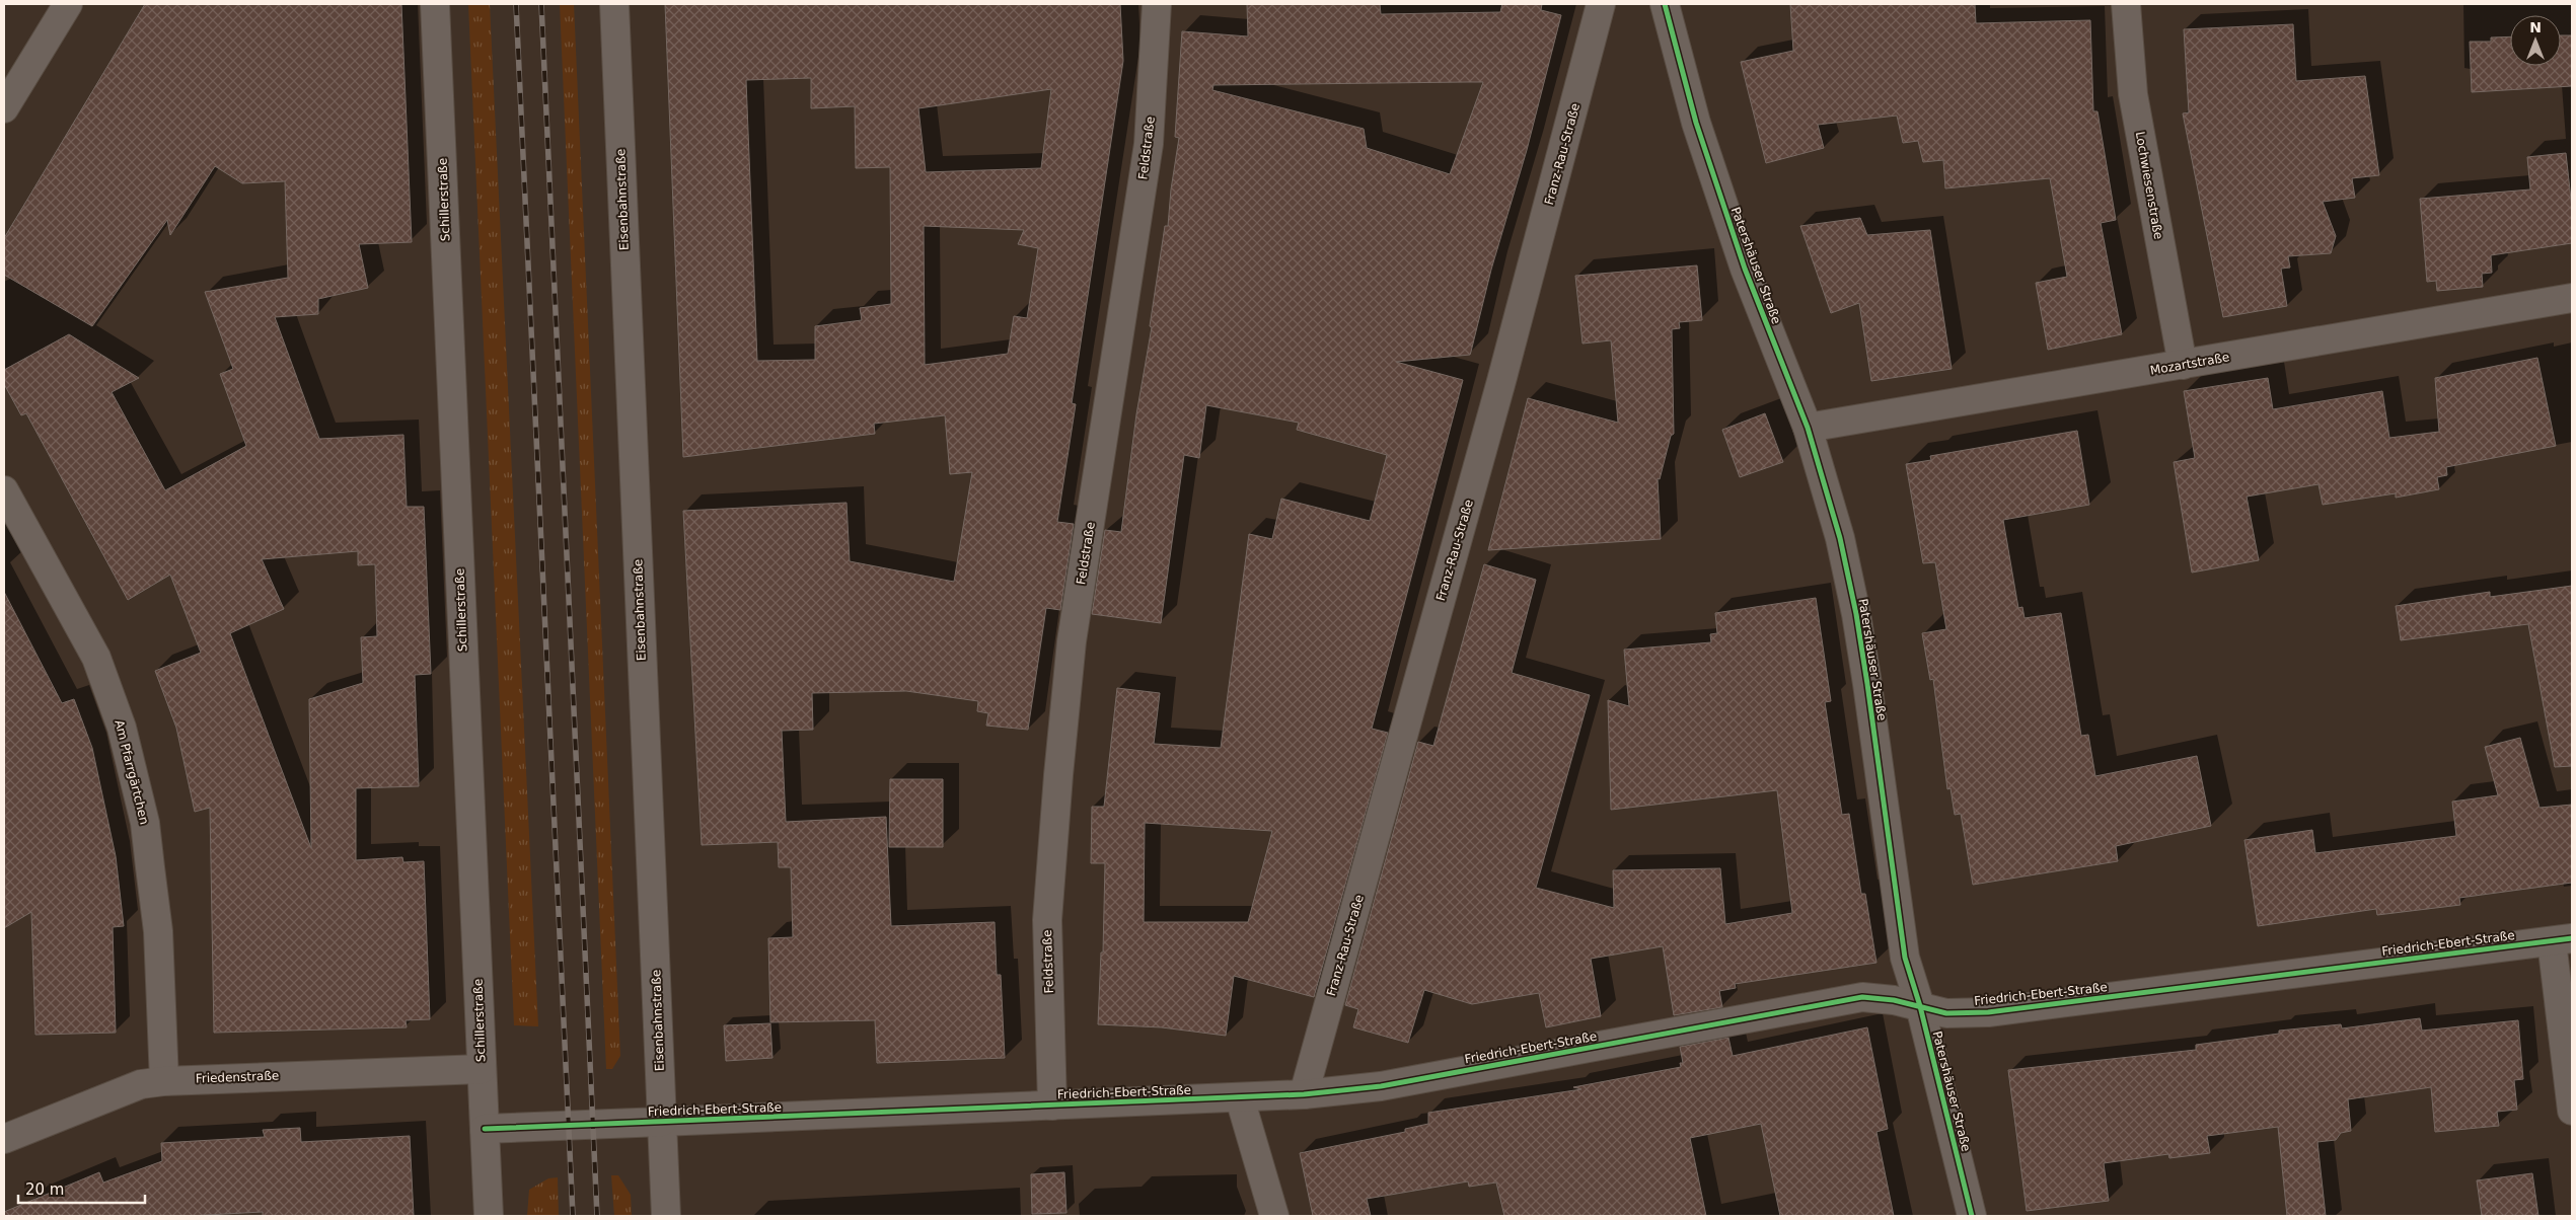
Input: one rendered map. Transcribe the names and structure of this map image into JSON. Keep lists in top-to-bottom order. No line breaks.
{"streets":{"street":["Feldstraße","Franz-Rau-Straße","Lochwiesenstraße","Schillerstraße","Eisenbahnstraße","Patershäuser Straße","Mozartstraße","Am Pfarrgärtchen","Friedrich-Ebert-Straße","Friedenstraße"]},"crossings":[["Feldstraße","Friedrich-Ebert-Straße"],["Franz-Rau-Straße","Friedrich-Ebert-Straße"],["Lochwiesenstraße","Mozartstraße"],["Schillerstraße","Friedrich-Ebert-Straße"],["Schillerstraße","Friedenstraße"],["Eisenbahnstraße","Friedrich-Ebert-Straße"],["Patershäuser Straße","Mozartstraße"],["Patershäuser Straße","Friedrich-Ebert-Straße"],["Am Pfarrgärtchen","Friedenstraße"]],"scale_bar":"20 m","north":"top"}
